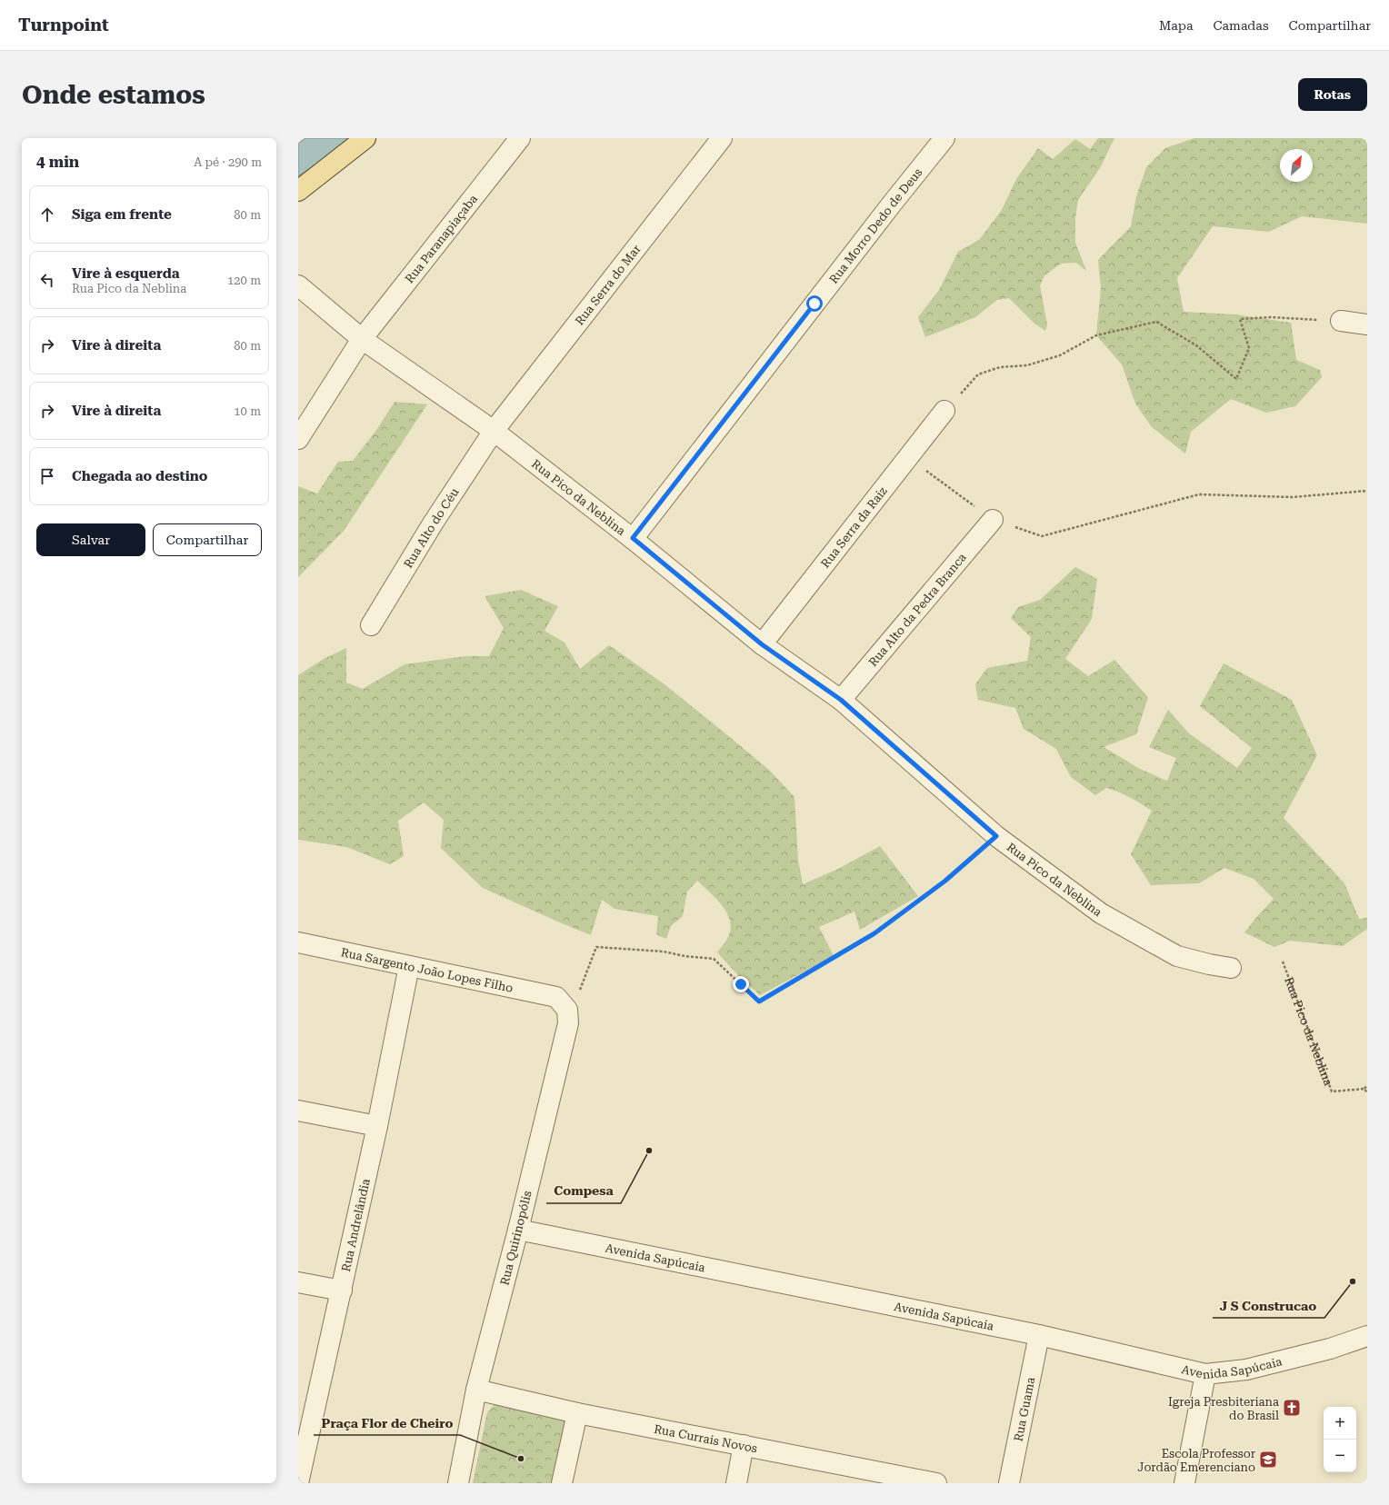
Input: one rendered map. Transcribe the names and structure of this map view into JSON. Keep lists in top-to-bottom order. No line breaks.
{"streets":{"street":["Rua Morro Dedo de Deus","Rua Paranapiaçaba","Rua Serra do Mar","Rua Pico da Neblina","Rua Alto do Céu","Rua Serra da Raiz","Rua Alto da Pedra Branca","Rua Sargento João Lopes Filho","Rua Andrelândia","Rua Quirinopólis","Avenida Sapúcaia","Rua Guama","Rua Currais Novos"]},"crossings":[["Rua Morro Dedo de Deus","Rua Pico da Neblina"],["Rua Paranapiaçaba","Rua Pico da Neblina"],["Rua Serra do Mar","Rua Pico da Neblina"],["Rua Serra do Mar","Rua Alto do Céu"],["Rua Pico da Neblina","Rua Alto do Céu"],["Rua Pico da Neblina","Rua Serra da Raiz"],["Rua Pico da Neblina","Rua Alto da Pedra Branca"],["Rua Sargento João Lopes Filho","Rua Andrelândia"],["Rua Sargento João Lopes Filho","Rua Quirinopólis"],["Rua Quirinopólis","Avenida Sapúcaia"],["Rua Quirinopólis","Rua Currais Novos"],["Avenida Sapúcaia","Rua Guama"]],"places":{"other":["Compesa","J S Construcao","Praça Flor de Cheiro"],"church":["Igreja Presbiteriana do Brasil"],"school or university":["Escola Professor Jordão Emerenciano"]},"north":"top right","page":{"header":"Turnpoint","nav":["Mapa","Camadas","Compartilhar"],"buttons":["Rotas",["Salvar","Compartilhar"]],"title":"Onde estamos","heading":["4 min","A pé · 290 m"],"list":[["Siga em frente","80 m"],["Vire à esquerda","Rua Pico da Neblina","120 m"],["Vire à direita","80 m"],["Vire à direita","10 m"],"Chegada ao destino"],"map_buttons":["+","−"]}}
